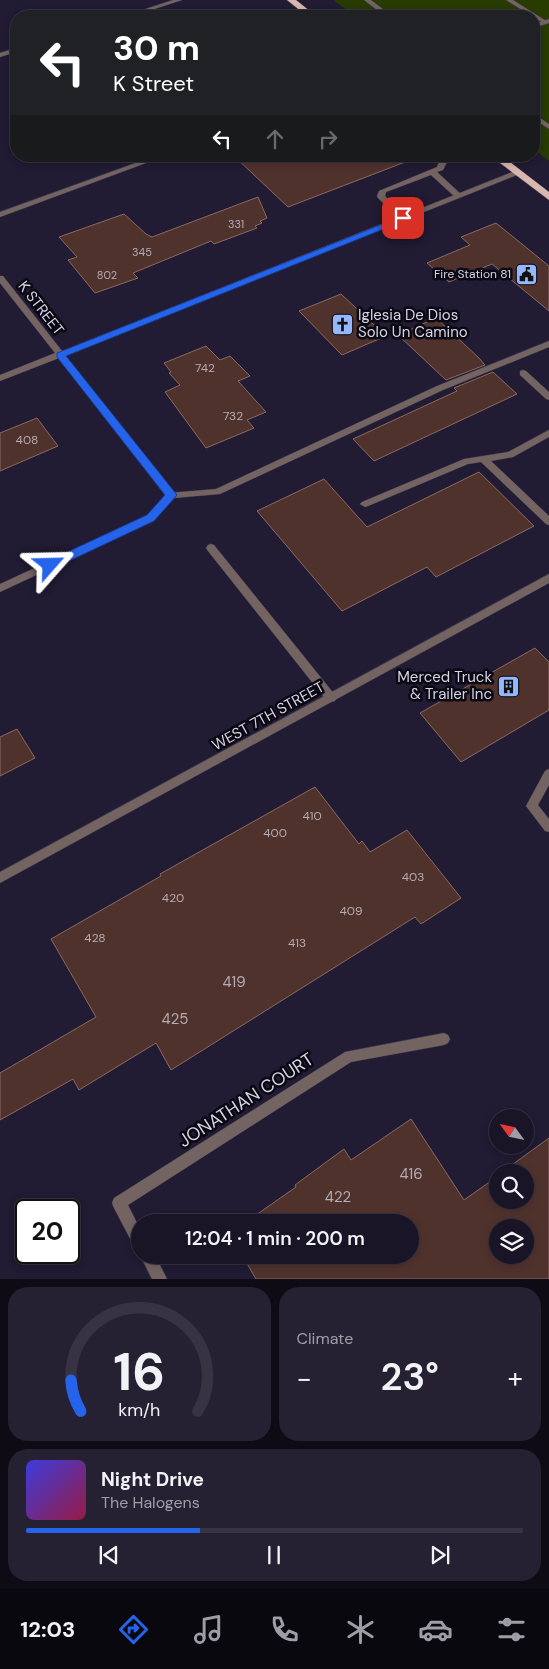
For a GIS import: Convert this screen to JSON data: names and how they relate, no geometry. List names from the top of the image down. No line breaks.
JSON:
{"streets":{"street":["K STREET","WEST 7TH STREET","JONATHAN COURT"]},"places":{"public building":["Fire Station 81"],"church":["Iglesia De Dios Solo Un Camino"],"building":["Merced Truck & Trailer Inc"]},"house_numbers":["331","345","802","742","732","408","410","400","403","420","409","428","413","419","425","416","422"],"north":"top left","page":{"turn":["30 m","K Street"],"limit":"20","trip":"12:04 · 1 min · 200 m","tile":"Climate","heat":["−","23°","+"],"song":["Night Drive","The Halogens"],"tabs":"12:03","gauge":["16","km/h"]}}
